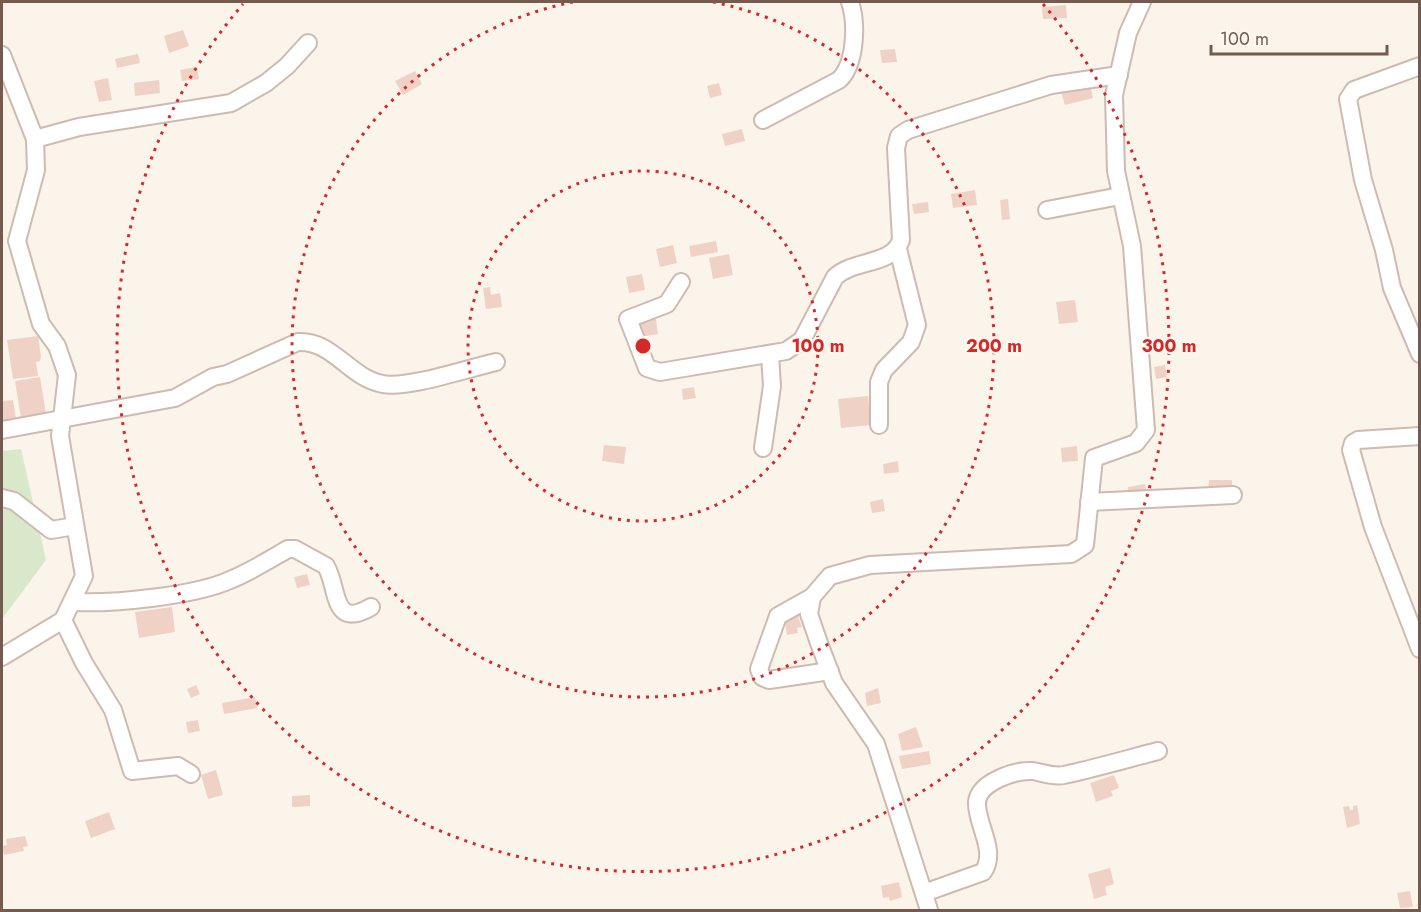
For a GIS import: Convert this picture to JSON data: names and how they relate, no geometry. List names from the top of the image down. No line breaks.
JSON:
{"scale_bar":"100 m","rings":["100 m","200 m","300 m"]}
